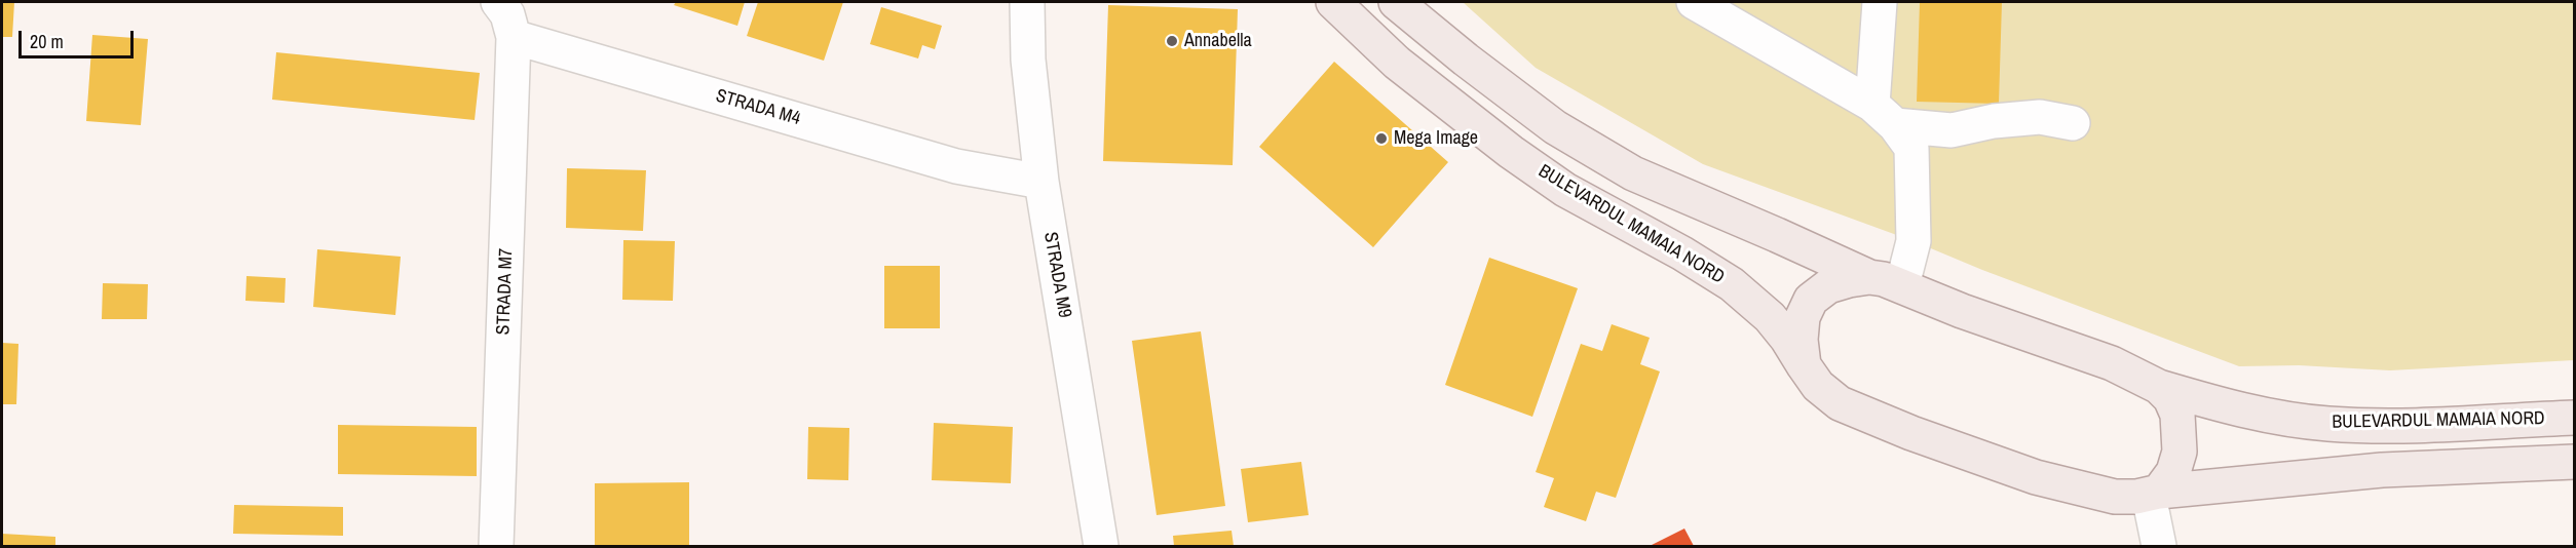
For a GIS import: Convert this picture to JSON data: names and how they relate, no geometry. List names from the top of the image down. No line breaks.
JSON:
{"streets":{"main road":["BULEVARDUL MAMAIA NORD"],"street":["STRADA M4","STRADA M9","STRADA M7"]},"crossings":[["STRADA M4","STRADA M9"],["STRADA M4","STRADA M7"]],"places":["Annabella","Mega Image"],"scale_bar":"20 m"}
